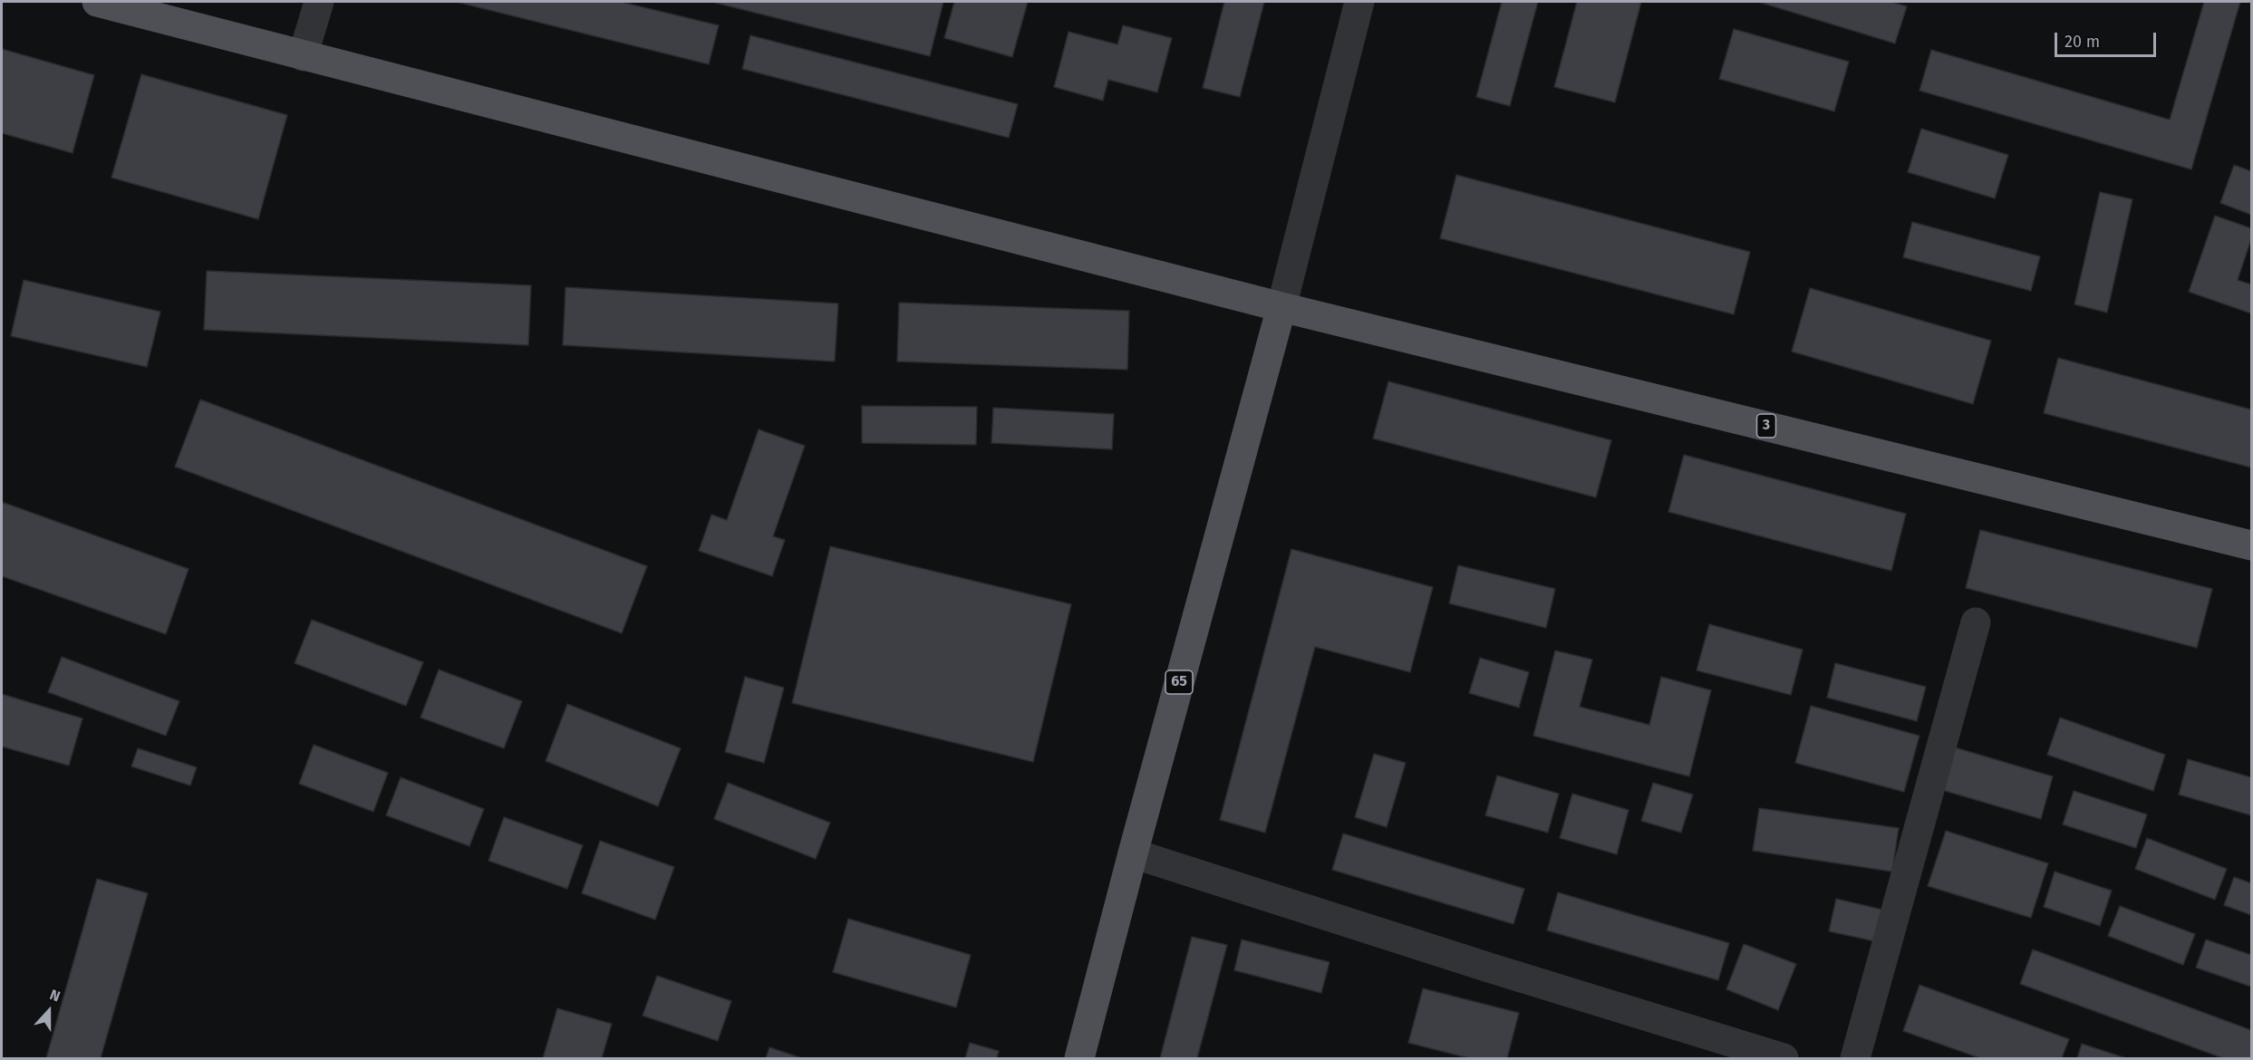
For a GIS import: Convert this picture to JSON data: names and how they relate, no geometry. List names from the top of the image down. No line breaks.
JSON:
{"streets":{"main road":["3","65"]},"crossings":[["3","65"]],"scale_bar":"20 m","north":"top"}
